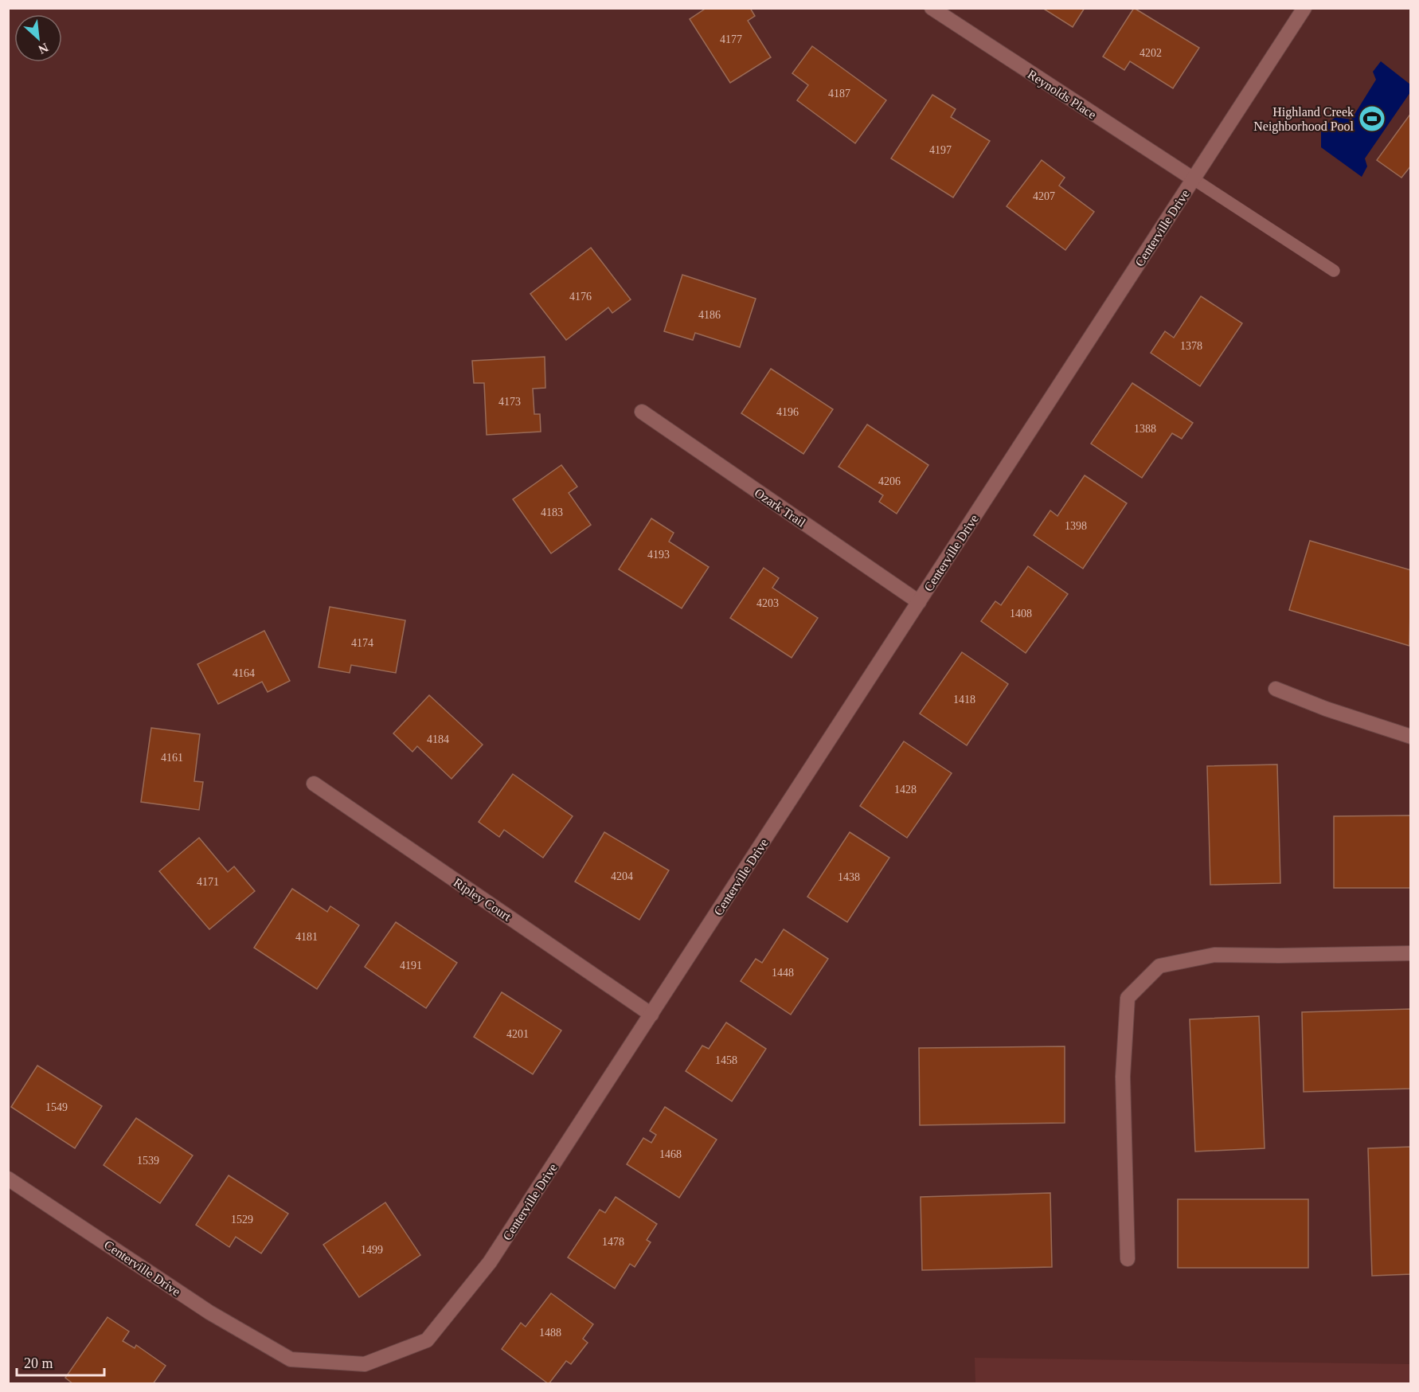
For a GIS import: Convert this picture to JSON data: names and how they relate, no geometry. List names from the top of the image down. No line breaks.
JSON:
{"streets":{"street":["Reynolds Place","Centerville Drive","Ozark Trail","Ripley Court"]},"crossings":[["Reynolds Place","Centerville Drive"],["Centerville Drive","Ozark Trail"],["Centerville Drive","Ripley Court"]],"places":{"sports":["Highland Creek Neighborhood Pool"]},"house_numbers":["4177","4202","4187","4197","4207","4176","4186","1378","4173","4196","1388","4206","4183","1398","4193","4203","1408","4174","4164","1418","4184","4161","1428","4204","1438","4171","4181","4191","1448","4201","1458","1549","1468","1539","1529","1478","1499","1488"],"scale_bar":"20 m","north":"bottom right"}
